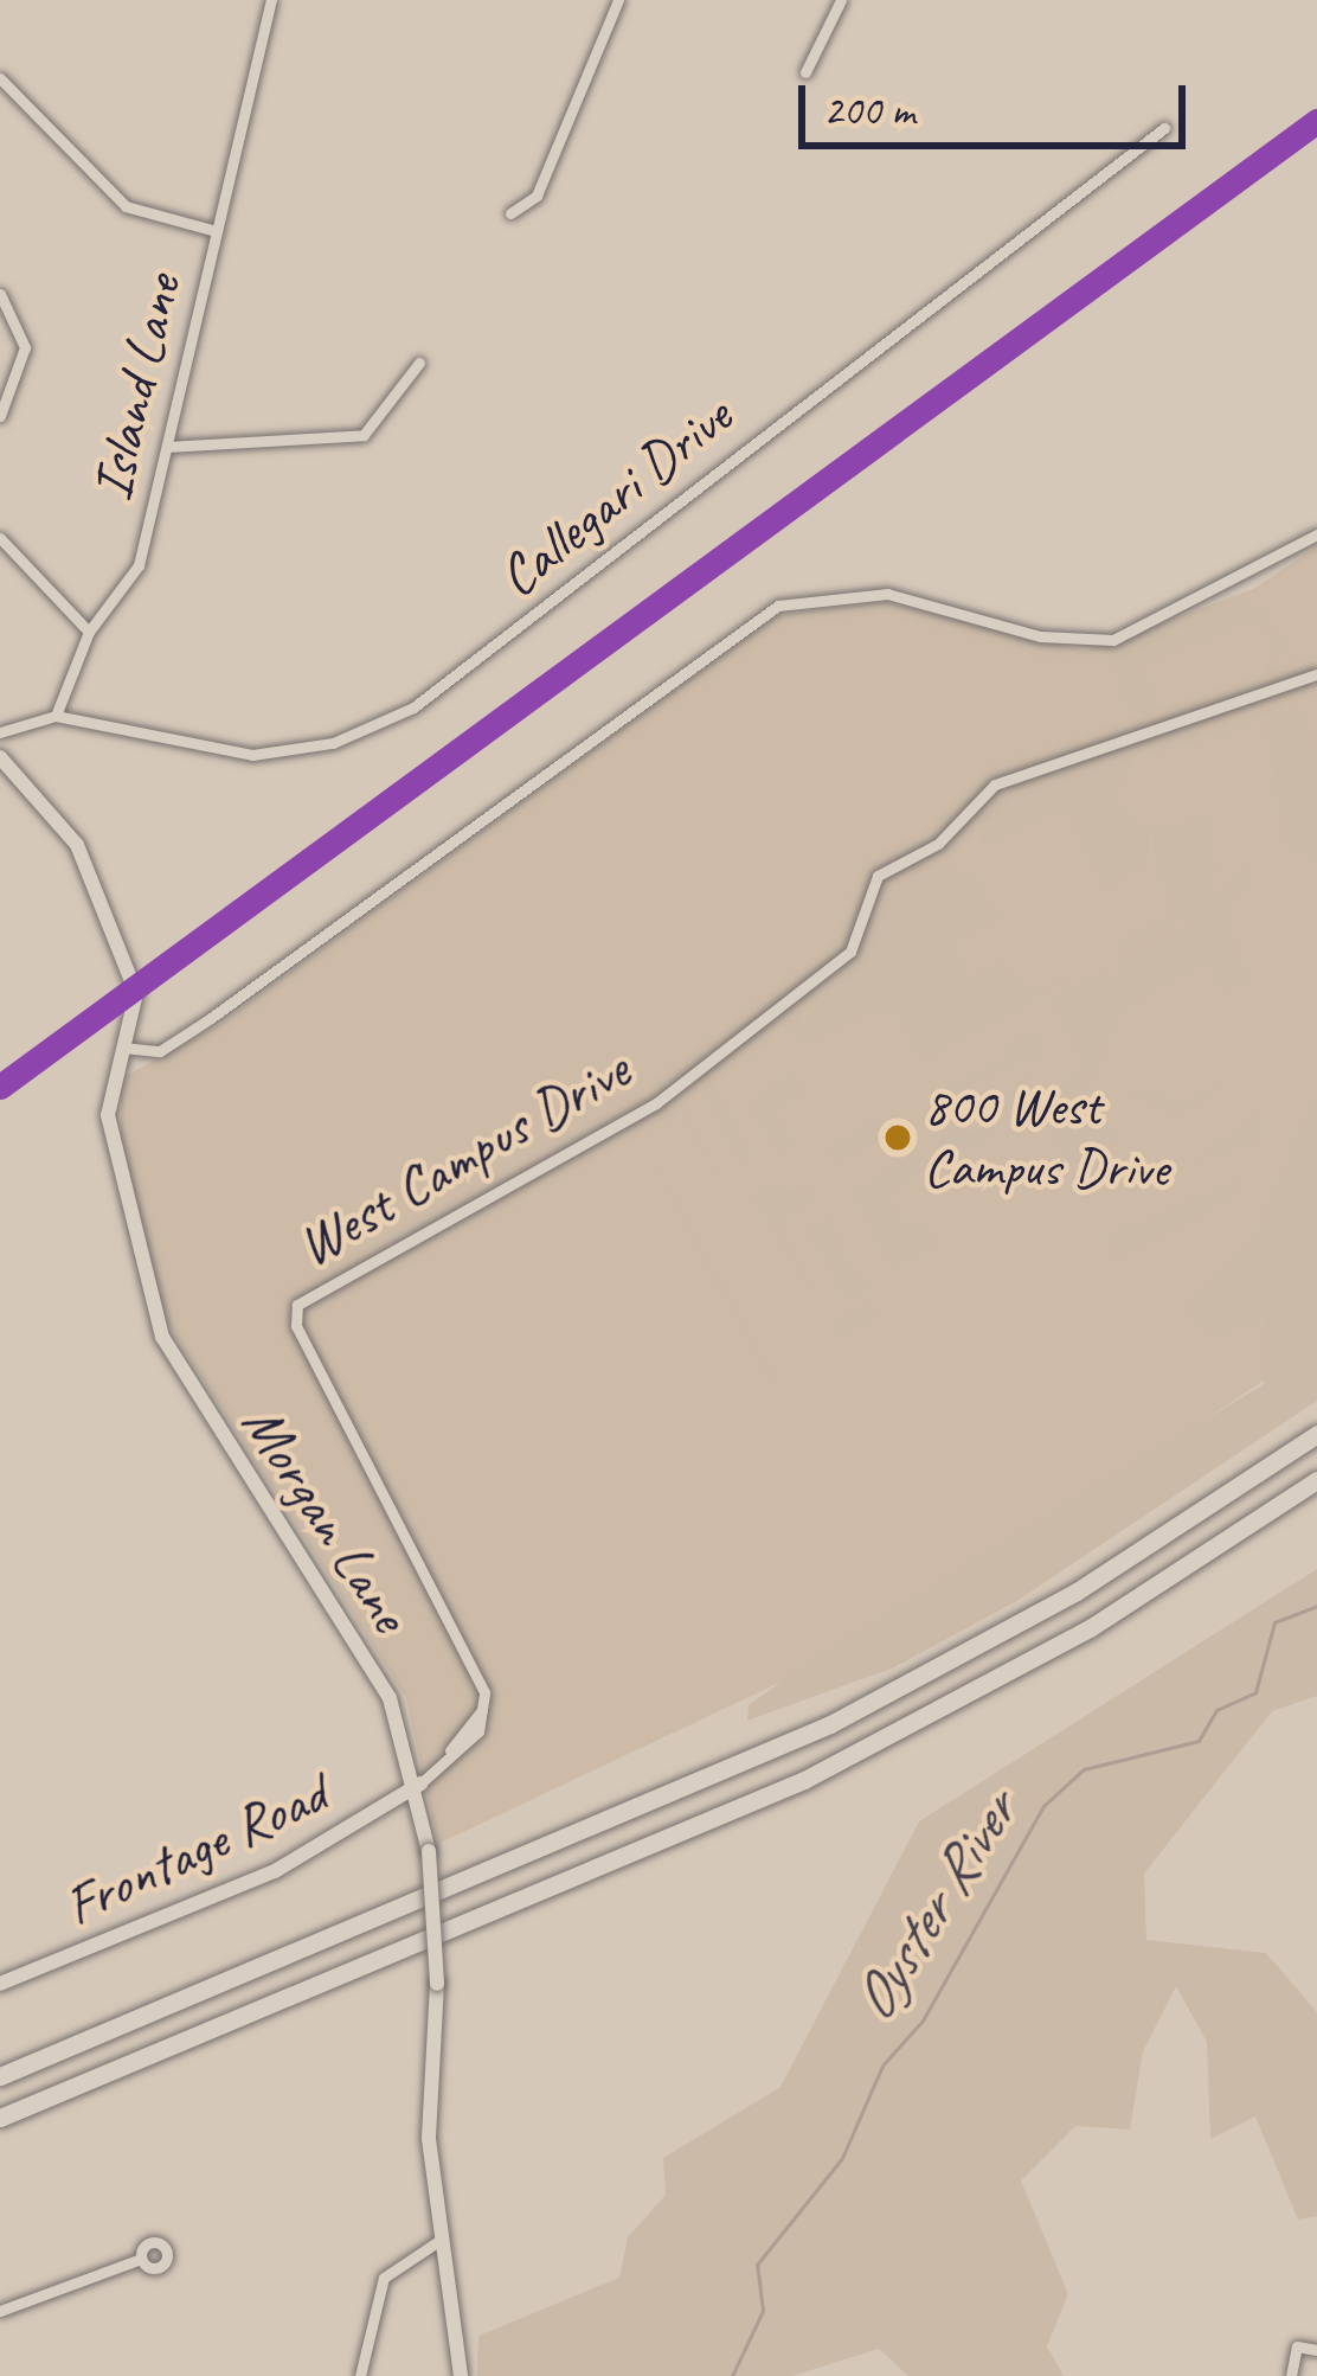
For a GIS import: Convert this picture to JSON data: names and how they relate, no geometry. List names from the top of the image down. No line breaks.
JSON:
{"streets":{"street":["Island Lane","Callegari Drive","West Campus Drive","Morgan Lane","Frontage Road"]},"crossings":[["Island Lane","Callegari Drive"],["West Campus Drive","Morgan Lane"],["West Campus Drive","Frontage Road"],["Morgan Lane","Frontage Road"]],"water":["Oyster River"],"places":["800 West Campus Drive"],"scale_bar":"200 m"}
